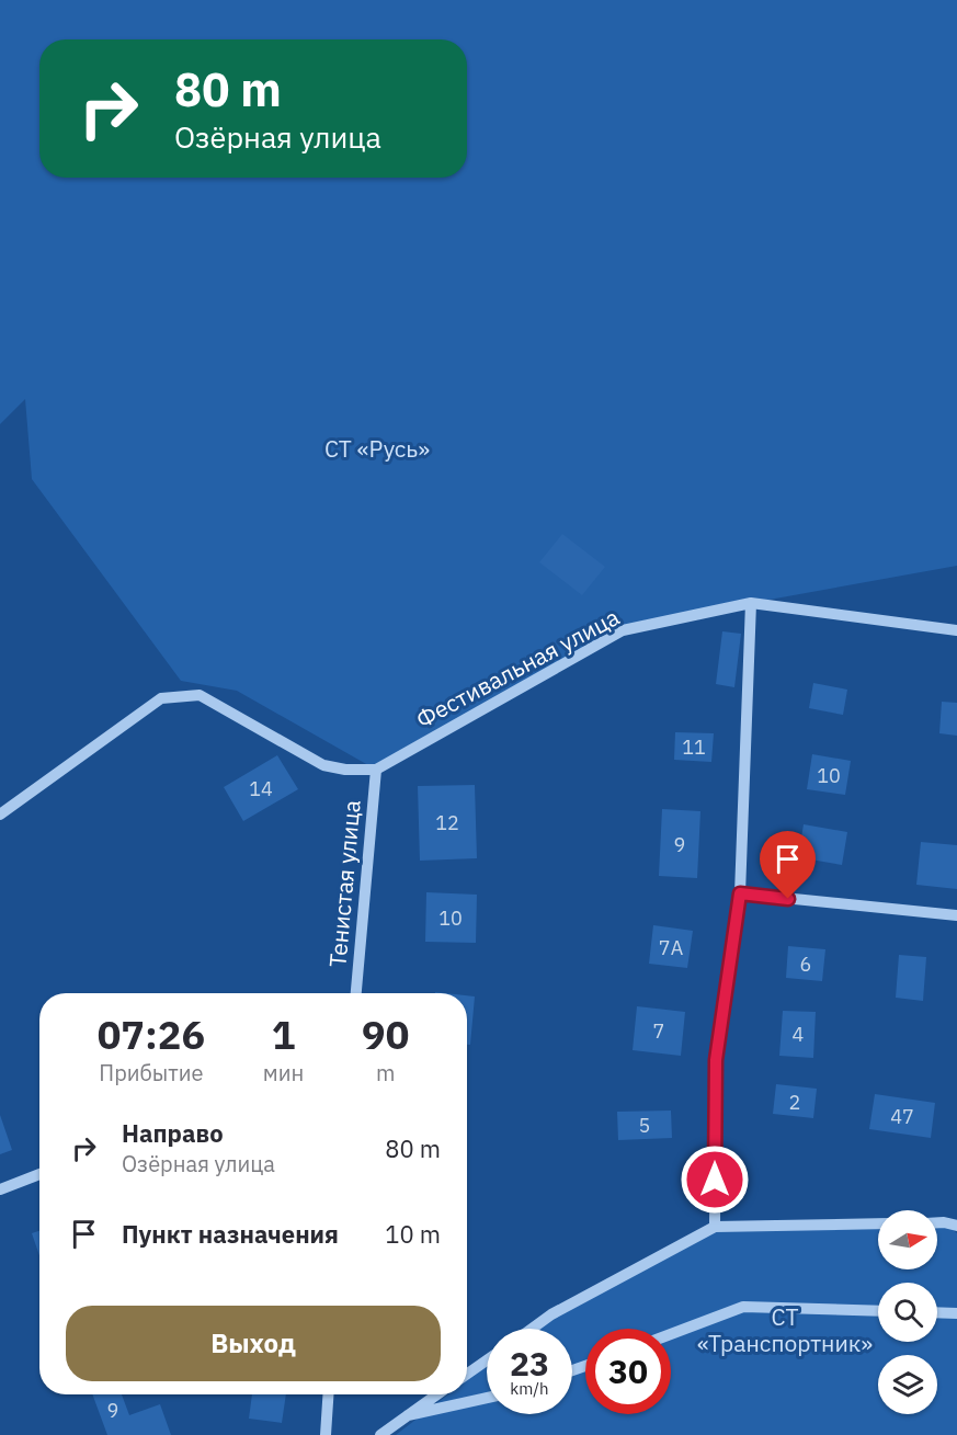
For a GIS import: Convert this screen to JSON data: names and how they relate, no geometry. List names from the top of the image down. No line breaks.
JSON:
{"streets":{"street":["Фестивальная улица","Тенистая улица"]},"crossings":[["Фестивальная улица","Тенистая улица"]],"parks":["СТ «Русь»","СТ «Транспортник»"],"house_numbers":["11","10","14","12","9","10","7А","6","7","4","2","47","5","9"],"north":"right","page":{"turn":["80 m","Озёрная улица"],"eta":["07:26","Прибытие","1","мин","90","m"],"list":[{"name":"Направо","note":"Озёрная улица","value":"80 m"},{"name":"Пункт назначения","value":"10 m"}],"buttons":"Выход","speed":"23 km/h","limit":"30"}}
